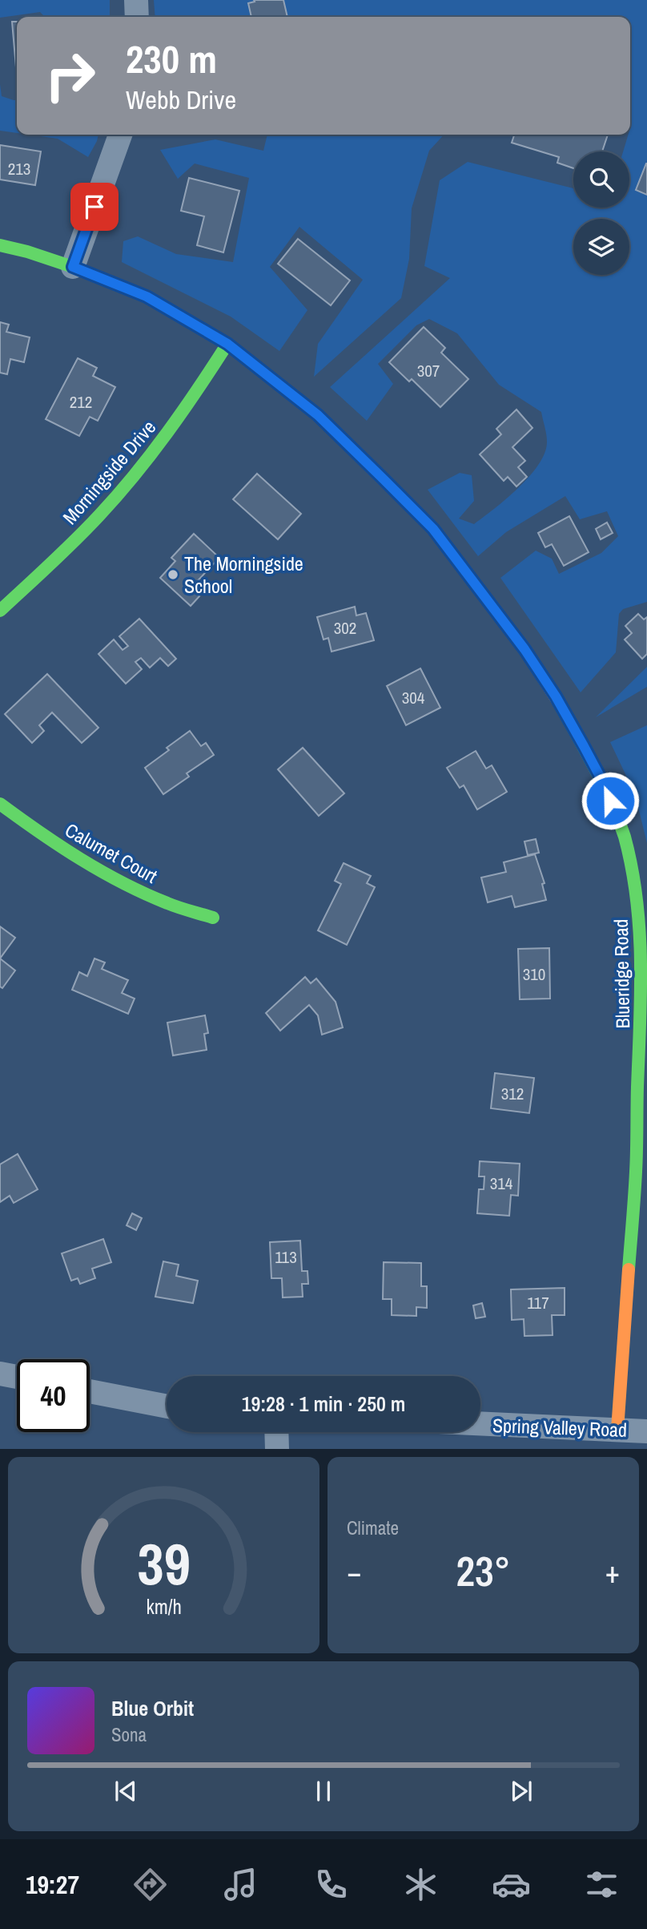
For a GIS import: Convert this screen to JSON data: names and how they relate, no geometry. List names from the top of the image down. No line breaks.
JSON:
{"streets":{"street":["Morningside Drive","Calumet Court","Blueridge Road","Spring Valley Road"]},"crossings":[["Morningside Drive","Blueridge Road"],["Blueridge Road","Spring Valley Road"]],"places":["The Morningside School"],"house_numbers":["213","307","212","302","304","310","312","314","113","117"],"page":{"turn":["230 m","Webb Drive"],"limit":"40","trip":"19:28 · 1 min · 250 m","tile":"Climate","heat":["−","23°","+"],"song":["Blue Orbit","Sona"],"tabs":"19:27","gauge":["39","km/h"]}}
